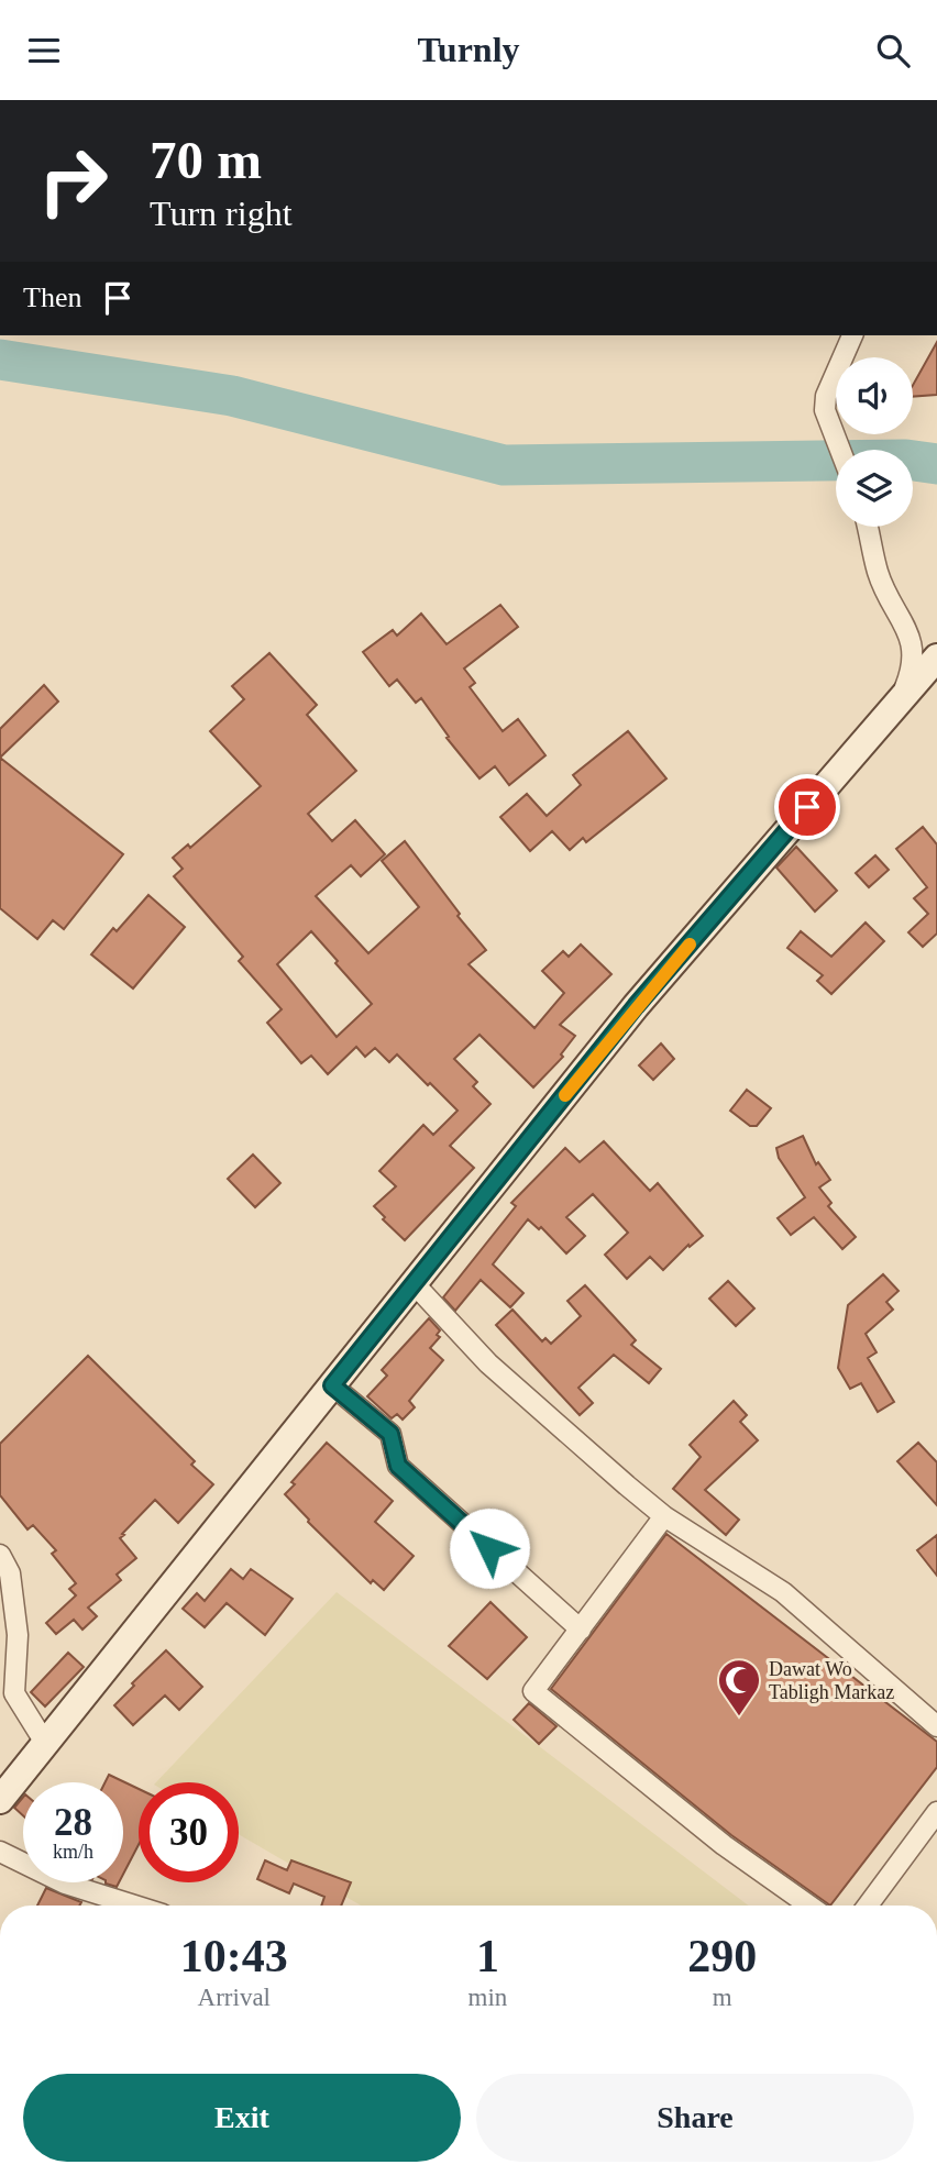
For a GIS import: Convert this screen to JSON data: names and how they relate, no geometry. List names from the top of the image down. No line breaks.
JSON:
{"places":{"mosque":["Dawat Wo Tabligh Markaz"]},"page":{"header":"Turnly","turn":["70 m","Turn right"],"then":"Then","speed":"28 km/h","limit":"30","eta":["10:43","Arrival","1","min","290","m"],"buttons":["Exit","Share"]}}
